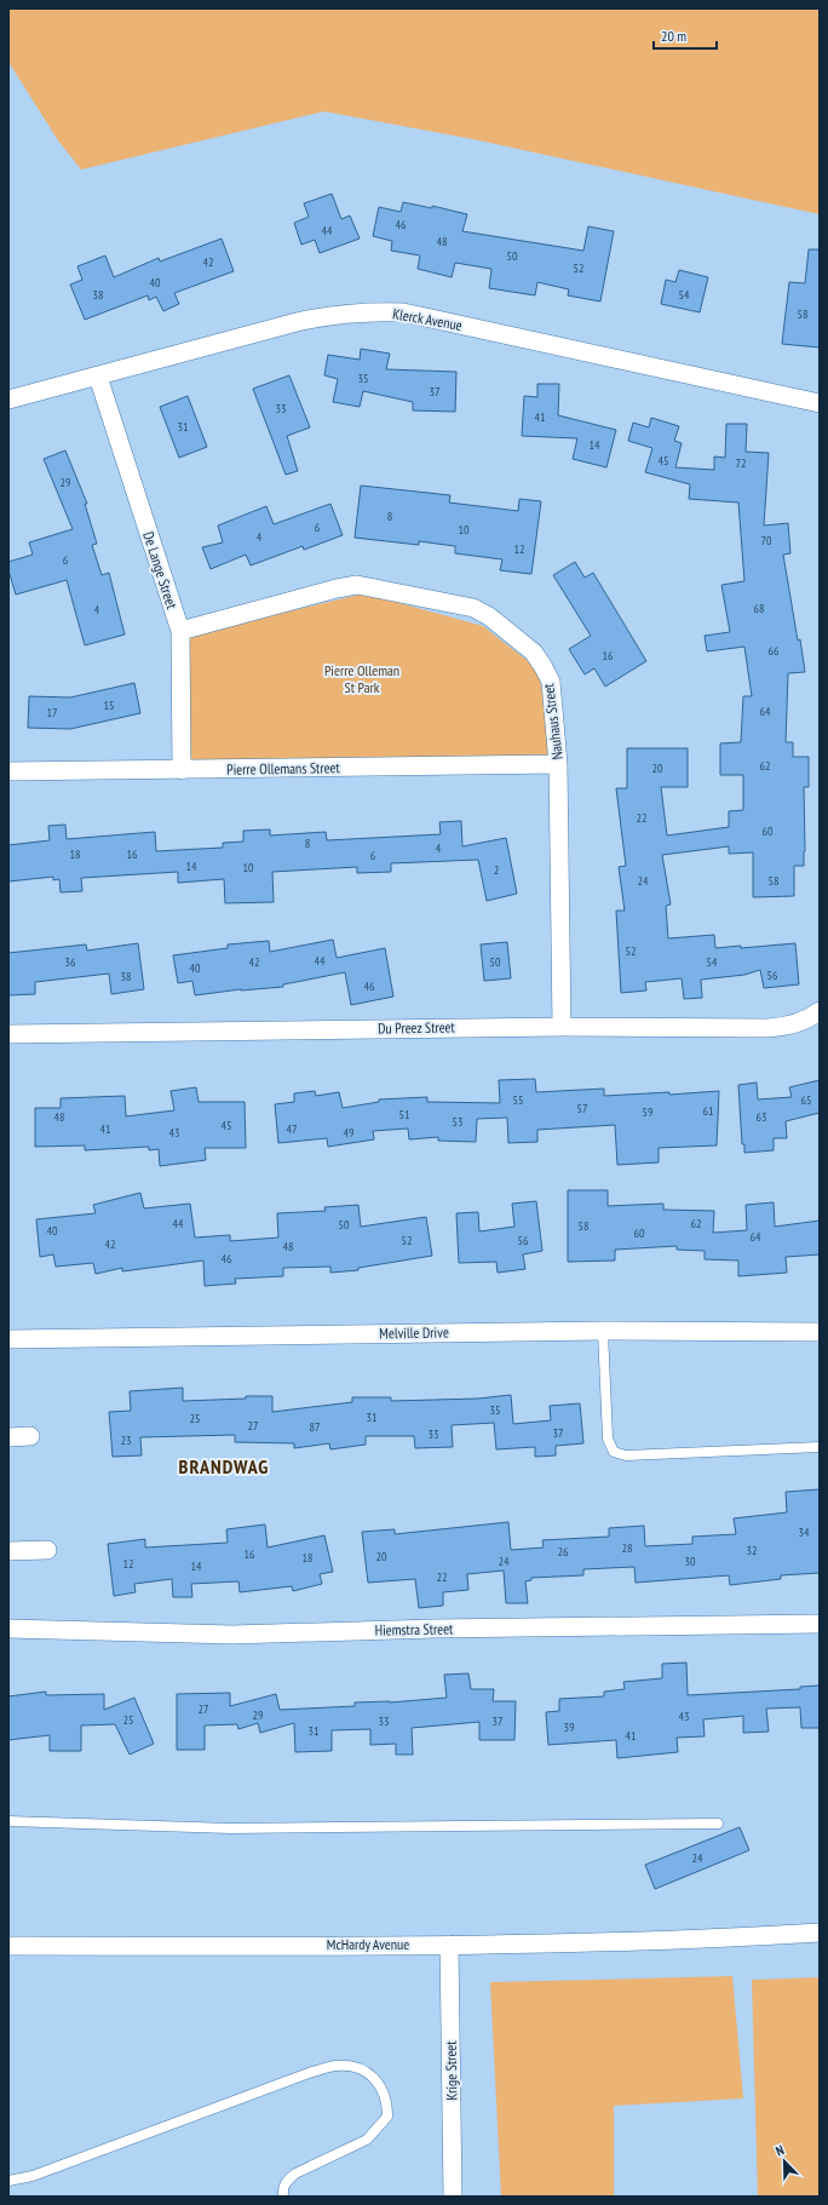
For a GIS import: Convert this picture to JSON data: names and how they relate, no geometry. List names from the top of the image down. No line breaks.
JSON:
{"streets":{"street":["Klerck Avenue","De Lange Street","Nauhaus Street","Pierre Ollemans Street","Du Preez Street","Melville Drive","Hiemstra Street","McHardy Avenue","Krige Street"]},"crossings":[["Klerck Avenue","De Lange Street"],["De Lange Street","Nauhaus Street"],["De Lange Street","Pierre Ollemans Street"],["Nauhaus Street","Pierre Ollemans Street"],["Nauhaus Street","Du Preez Street"],["McHardy Avenue","Krige Street"]],"districts":["BRANDWAG"],"parks":["Pierre Olleman St Park"],"house_numbers":["46","44","48","50","42","52","40","38","54","58","35","37","33","41","31","14","45","72","29","8","6","10","4","70","12","6","68","4","66","16","15","64","17","62","20","22","60","8","4","18","16","6","14","10","2","24","58","52","44","36","42","50","54","40","56","38","46","55","65","57","61","59","51","48","63","53","45","41","47","43","49","44","62","50","58","40","60","64","52","56","42","48","46","35","31","25","27","87","37","33","23","34","28","32","26","16","20","18","24","30","12","14","22","27","29","43","25","33","37","39","31","41","24"],"scale_bar":"20 m","north":"top left"}
